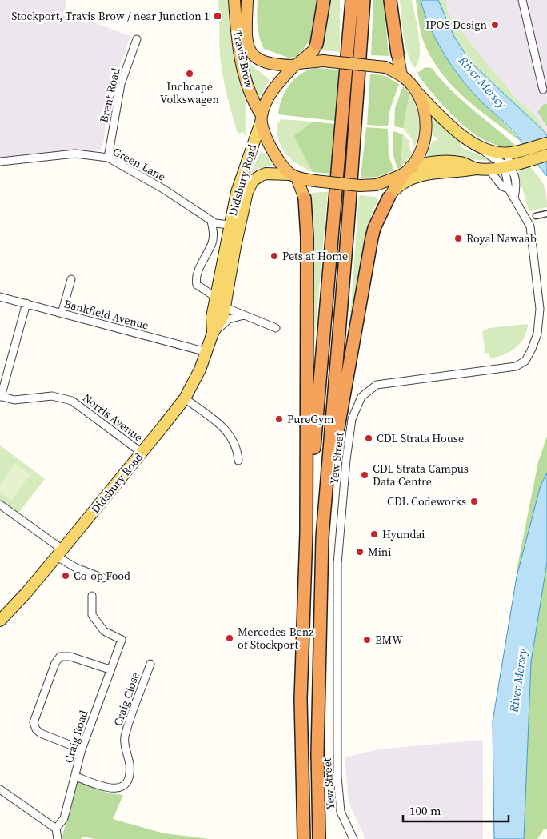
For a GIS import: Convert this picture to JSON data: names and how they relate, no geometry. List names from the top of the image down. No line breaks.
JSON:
{"streets":{"highway":["Travis Brow"],"main road":["Didsbury Road"],"street":["Brent Road","Green Lane","Bankfield Avenue","Norris Avenue","Yew Street","Craig Close","Craig Road"]},"crossings":[["Travis Brow","Didsbury Road"],["Brent Road","Green Lane"],["Green Lane","Didsbury Road"],["Didsbury Road","Bankfield Avenue"],["Didsbury Road","Norris Avenue"],["Craig Close","Craig Road"]],"water":["River Mersey"],"places":{"transit":["Stockport, Travis Brow / near Junction 1"],"other":["IPOS Design","Inchcape Volkswagen","Royal Nawaab","Pets at Home","PureGym","CDL Strata House","CDL Strata Campus Data Centre","CDL Codeworks","Hyundai","Mini","Co-op Food","Mercedes-Benz of Stockport","BMW"]},"scale_bar":"100 m"}
